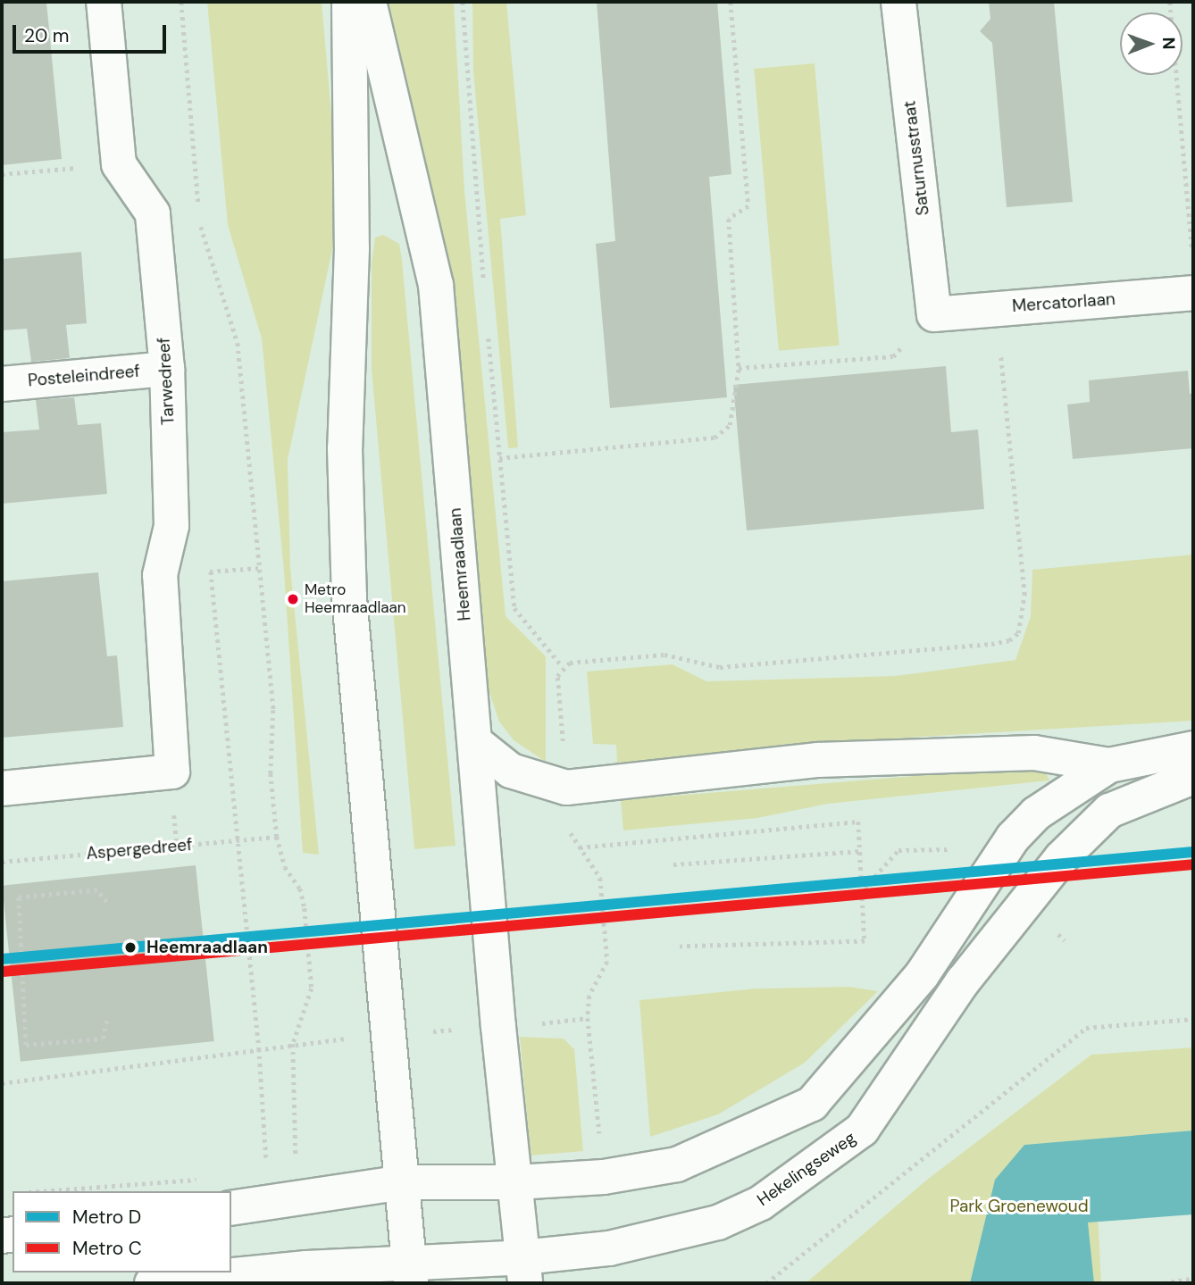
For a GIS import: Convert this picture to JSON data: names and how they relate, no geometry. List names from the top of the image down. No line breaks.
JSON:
{"streets":{"main road":["Saturnusstraat","Mercatorlaan","Posteleindreef","Tarwedreef","Heemraadlaan","Hekelingseweg"],"path":["Aspergedreef"]},"crossings":[["Saturnusstraat","Mercatorlaan"],["Posteleindreef","Tarwedreef"],["Heemraadlaan","Hekelingseweg"]],"parks":["Park Groenewoud"],"places":["Metro Heemraadlaan","Heemraadlaan"],"lines":["metro line D","metro line C"],"legend":["Metro D","Metro C"],"scale_bar":"20 m","north":"right"}
